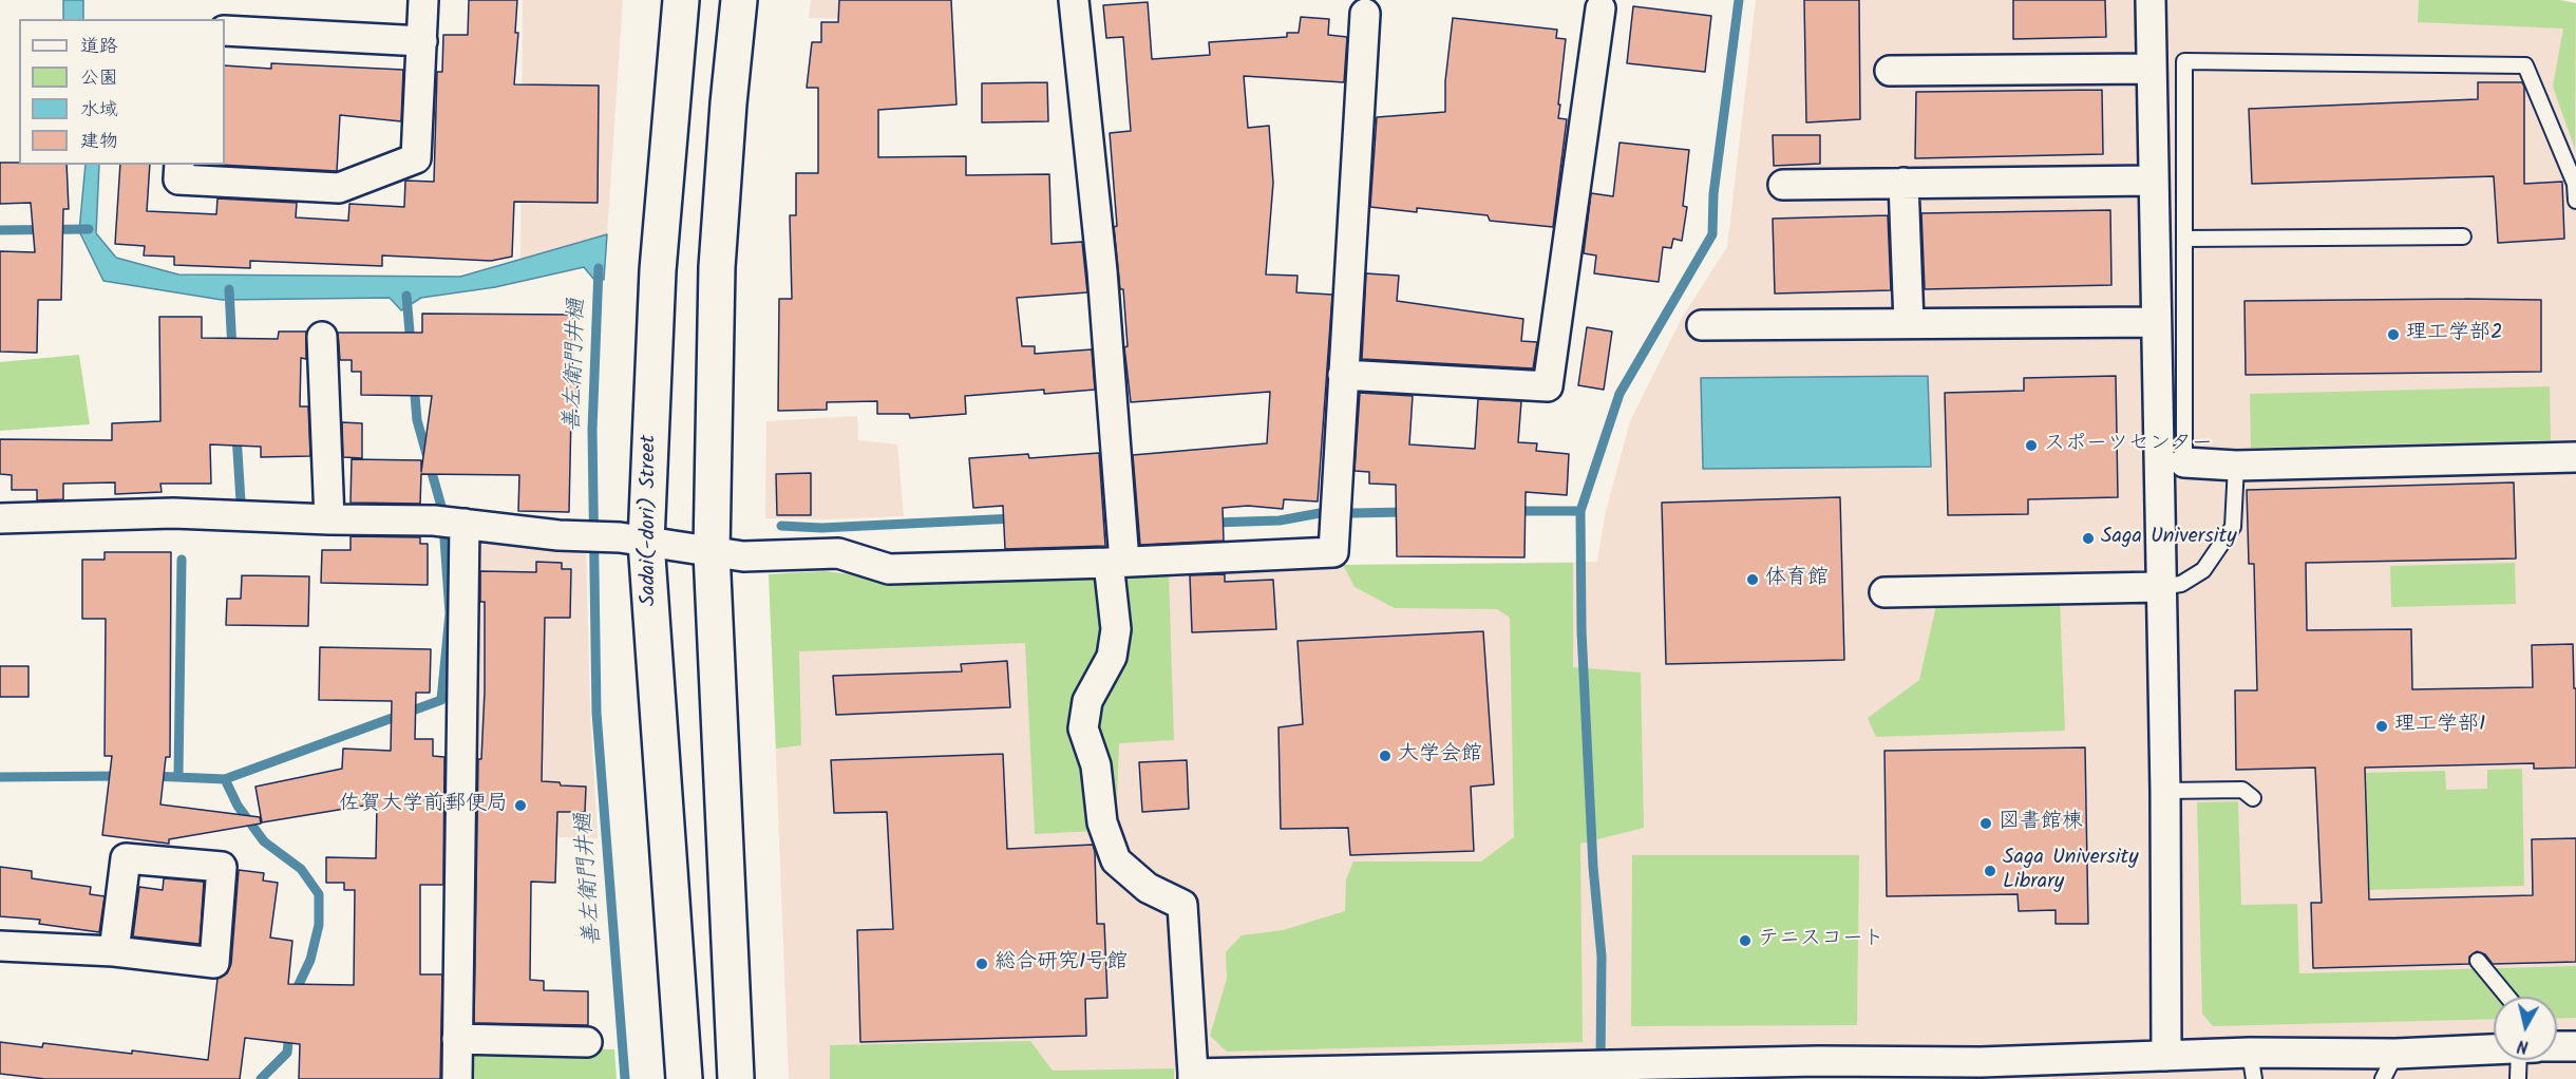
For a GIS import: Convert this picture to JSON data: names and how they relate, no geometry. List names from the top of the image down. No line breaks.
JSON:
{"streets":{"main road":["Sadai(-dori) Street"]},"water":["善左衛門井樋"],"places":["理工学部2","スポーツセンター","Saga University","体育館","理工学部1","大学会館","佐賀大学前郵便局","図書館棟","Saga University Library","テニスコート","総合研究1号館"],"legend":["道路","公園","水域","建物"],"north":"bottom"}
